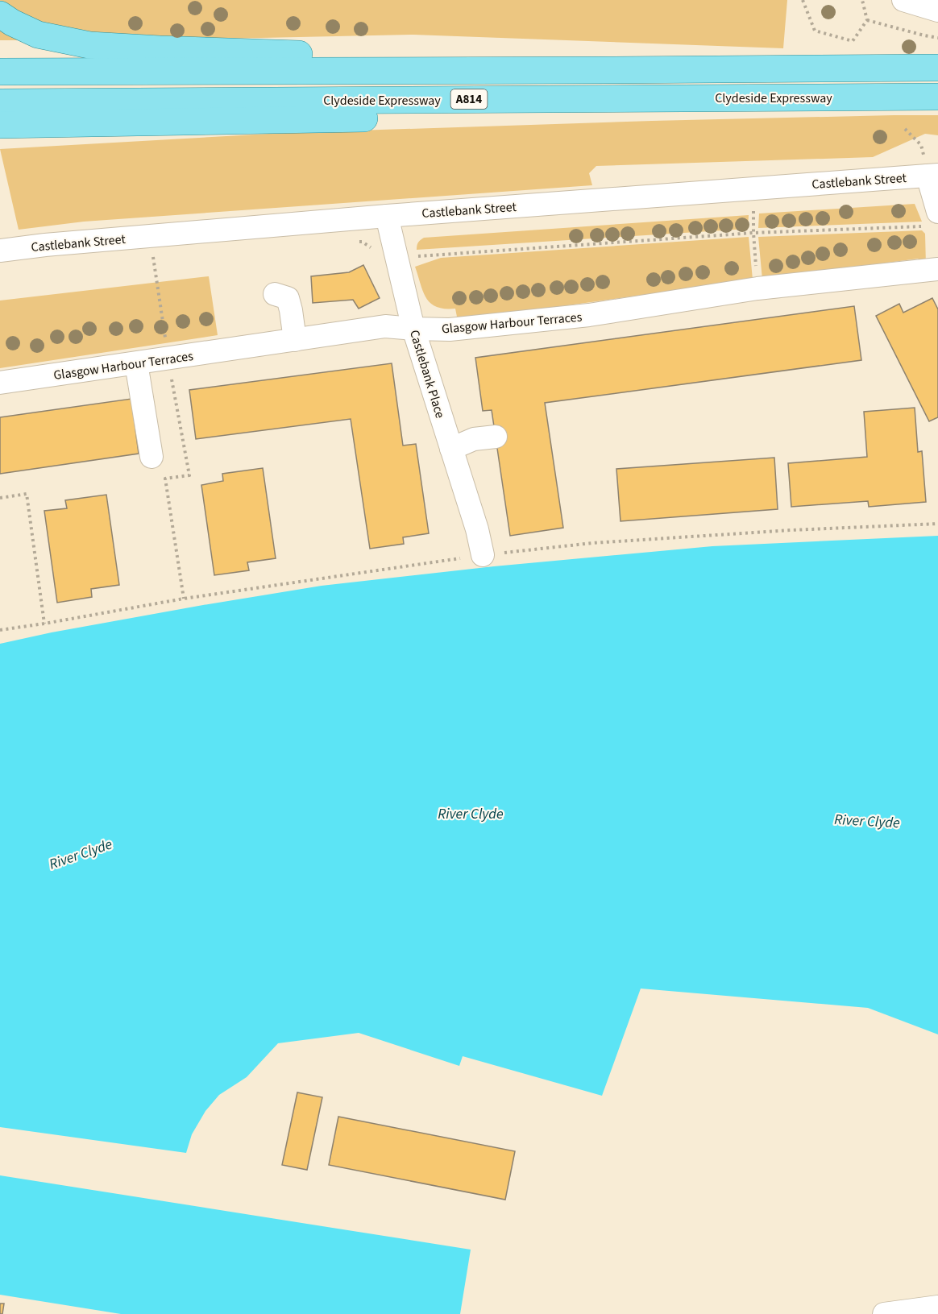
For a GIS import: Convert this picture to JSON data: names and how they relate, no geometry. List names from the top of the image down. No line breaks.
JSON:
{"streets":{"main road":["Clydeside Expressway","A814"],"street":["Castlebank Street","Glasgow Harbour Terraces","Castlebank Place"]},"crossings":[["Castlebank Street","Castlebank Place"],["Glasgow Harbour Terraces","Castlebank Place"]],"water":["River Clyde"]}
